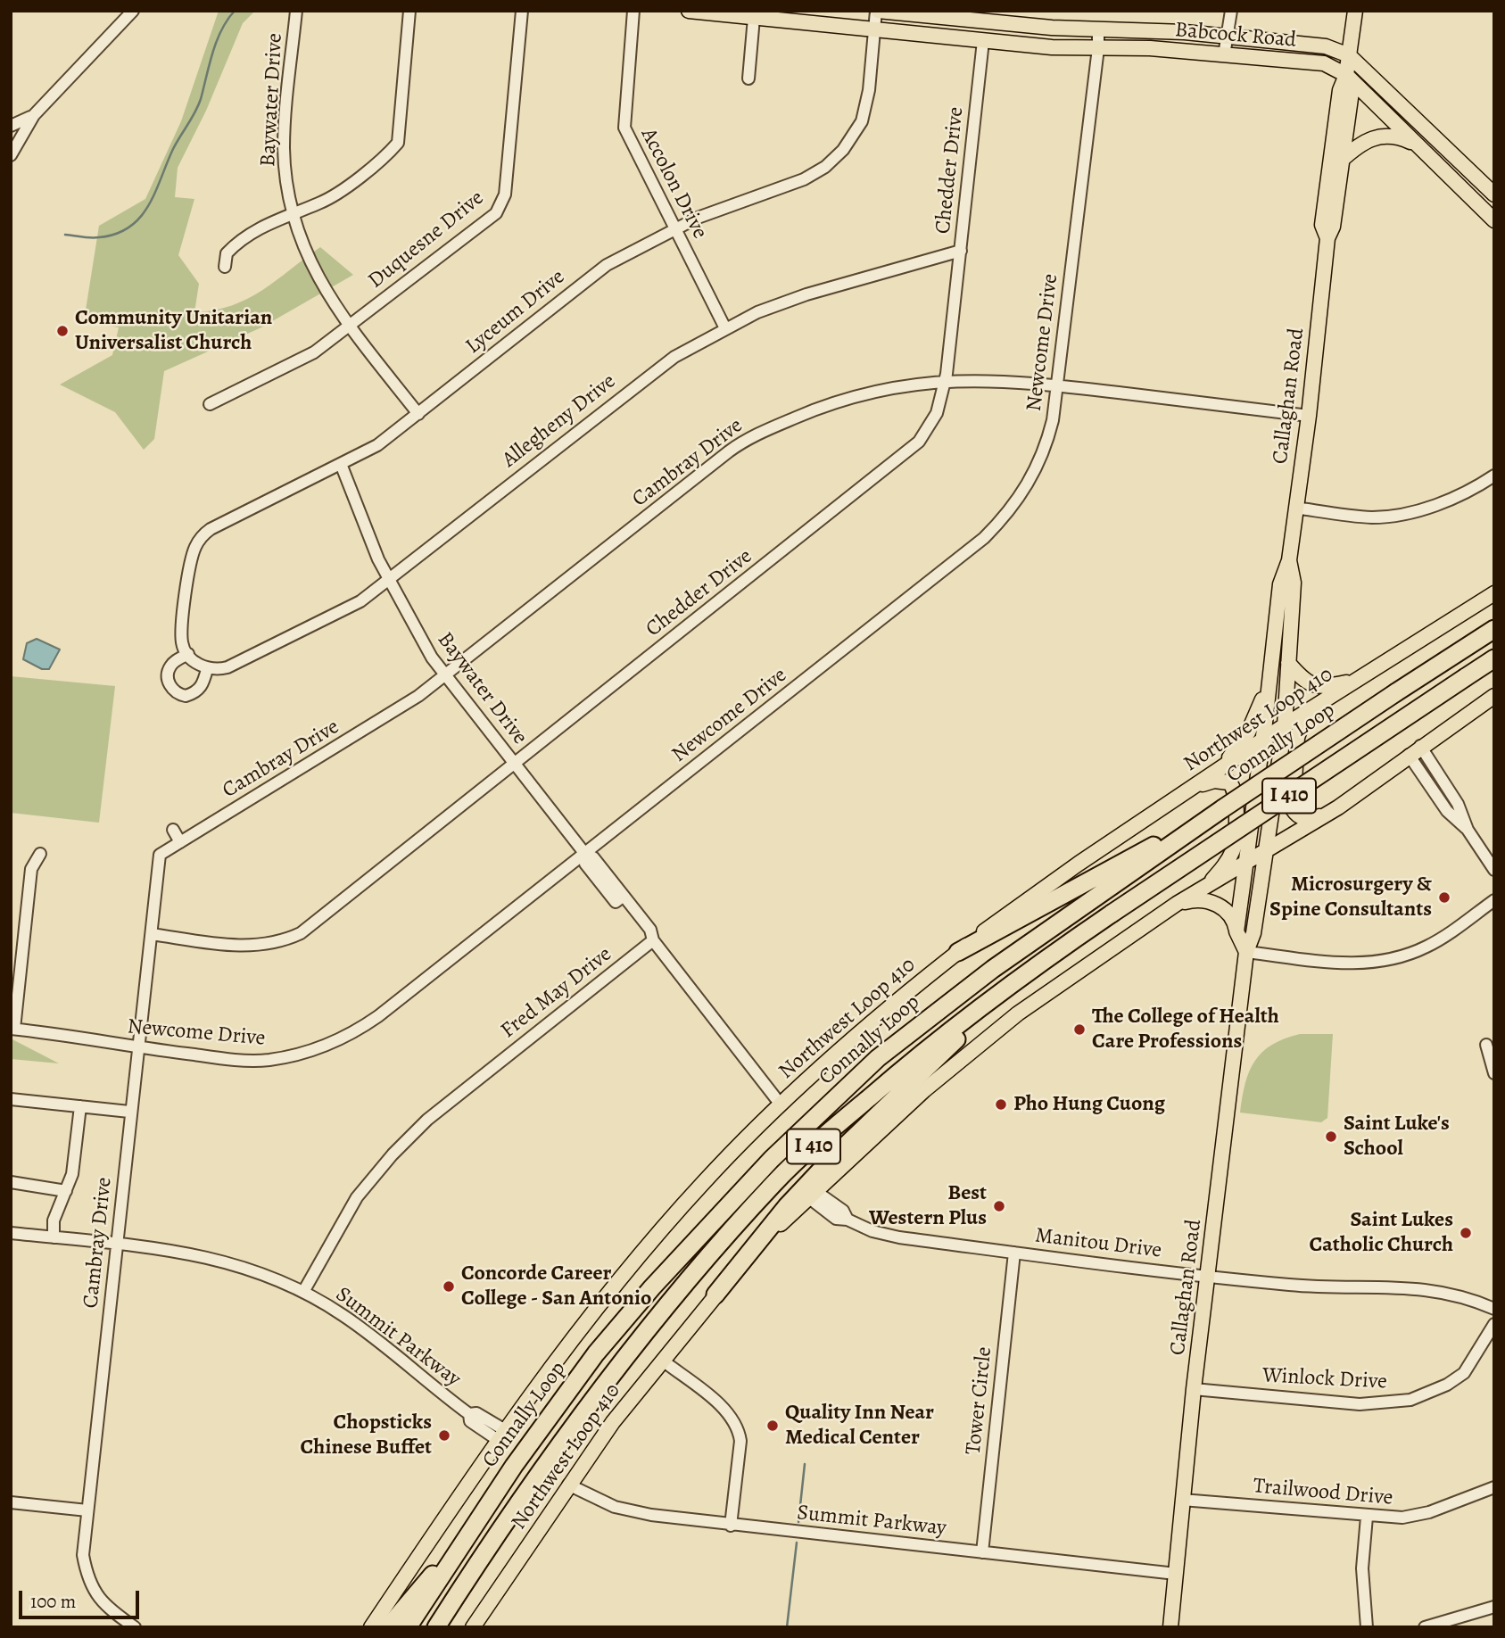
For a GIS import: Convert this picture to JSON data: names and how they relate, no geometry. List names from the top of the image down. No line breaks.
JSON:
{"streets":{"highway":["Connally Loop","I 410"],"main road":["Babcock Road","Callaghan Road","Northwest Loop 410"],"street":["Baywater Drive","Chedder Drive","Accolon Drive","Duquesne Drive","Lyceum Drive","Newcome Drive","Allegheny Drive","Cambray Drive","Fred May Drive","Manitou Drive","Summit Parkway","Winlock Drive","Tower Circle","Trailwood Drive"]},"crossings":[["Babcock Road","Chedder Drive"],["Babcock Road","Lyceum Drive"],["Babcock Road","Newcome Drive"],["Babcock Road","Callaghan Road"],["Baywater Drive","Chedder Drive"],["Baywater Drive","Duquesne Drive"],["Baywater Drive","Lyceum Drive"],["Baywater Drive","Newcome Drive"],["Baywater Drive","Allegheny Drive"],["Baywater Drive","Cambray Drive"],["Baywater Drive","Northwest Loop 410"],["Baywater Drive","Fred May Drive"],["Chedder Drive","Allegheny Drive"],["Chedder Drive","Cambray Drive"],["Accolon Drive","Lyceum Drive"],["Accolon Drive","Allegheny Drive"],["Lyceum Drive","Allegheny Drive"],["Newcome Drive","Cambray Drive"],["Callaghan Road","Cambray Drive"],["Callaghan Road","Northwest Loop 410"],["Callaghan Road","Manitou Drive"],["Callaghan Road","Summit Parkway"],["Callaghan Road","Winlock Drive"],["Callaghan Road","Trailwood Drive"],["Cambray Drive","Summit Parkway"],["Northwest Loop 410","Manitou Drive"],["Northwest Loop 410","Summit Parkway"],["Fred May Drive","Summit Parkway"],["Manitou Drive","Tower Circle"],["Summit Parkway","Tower Circle"]],"places":["Community Unitarian Universalist Church","Microsurgery & Spine Consultants","The College of Health Care Professions","Pho Hung Cuong","Saint Luke's School","Best Western Plus","Saint Lukes Catholic Church","Concorde Career College - San Antonio","Quality Inn Near Medical Center","Chopsticks Chinese Buffet"],"scale_bar":"100 m"}
